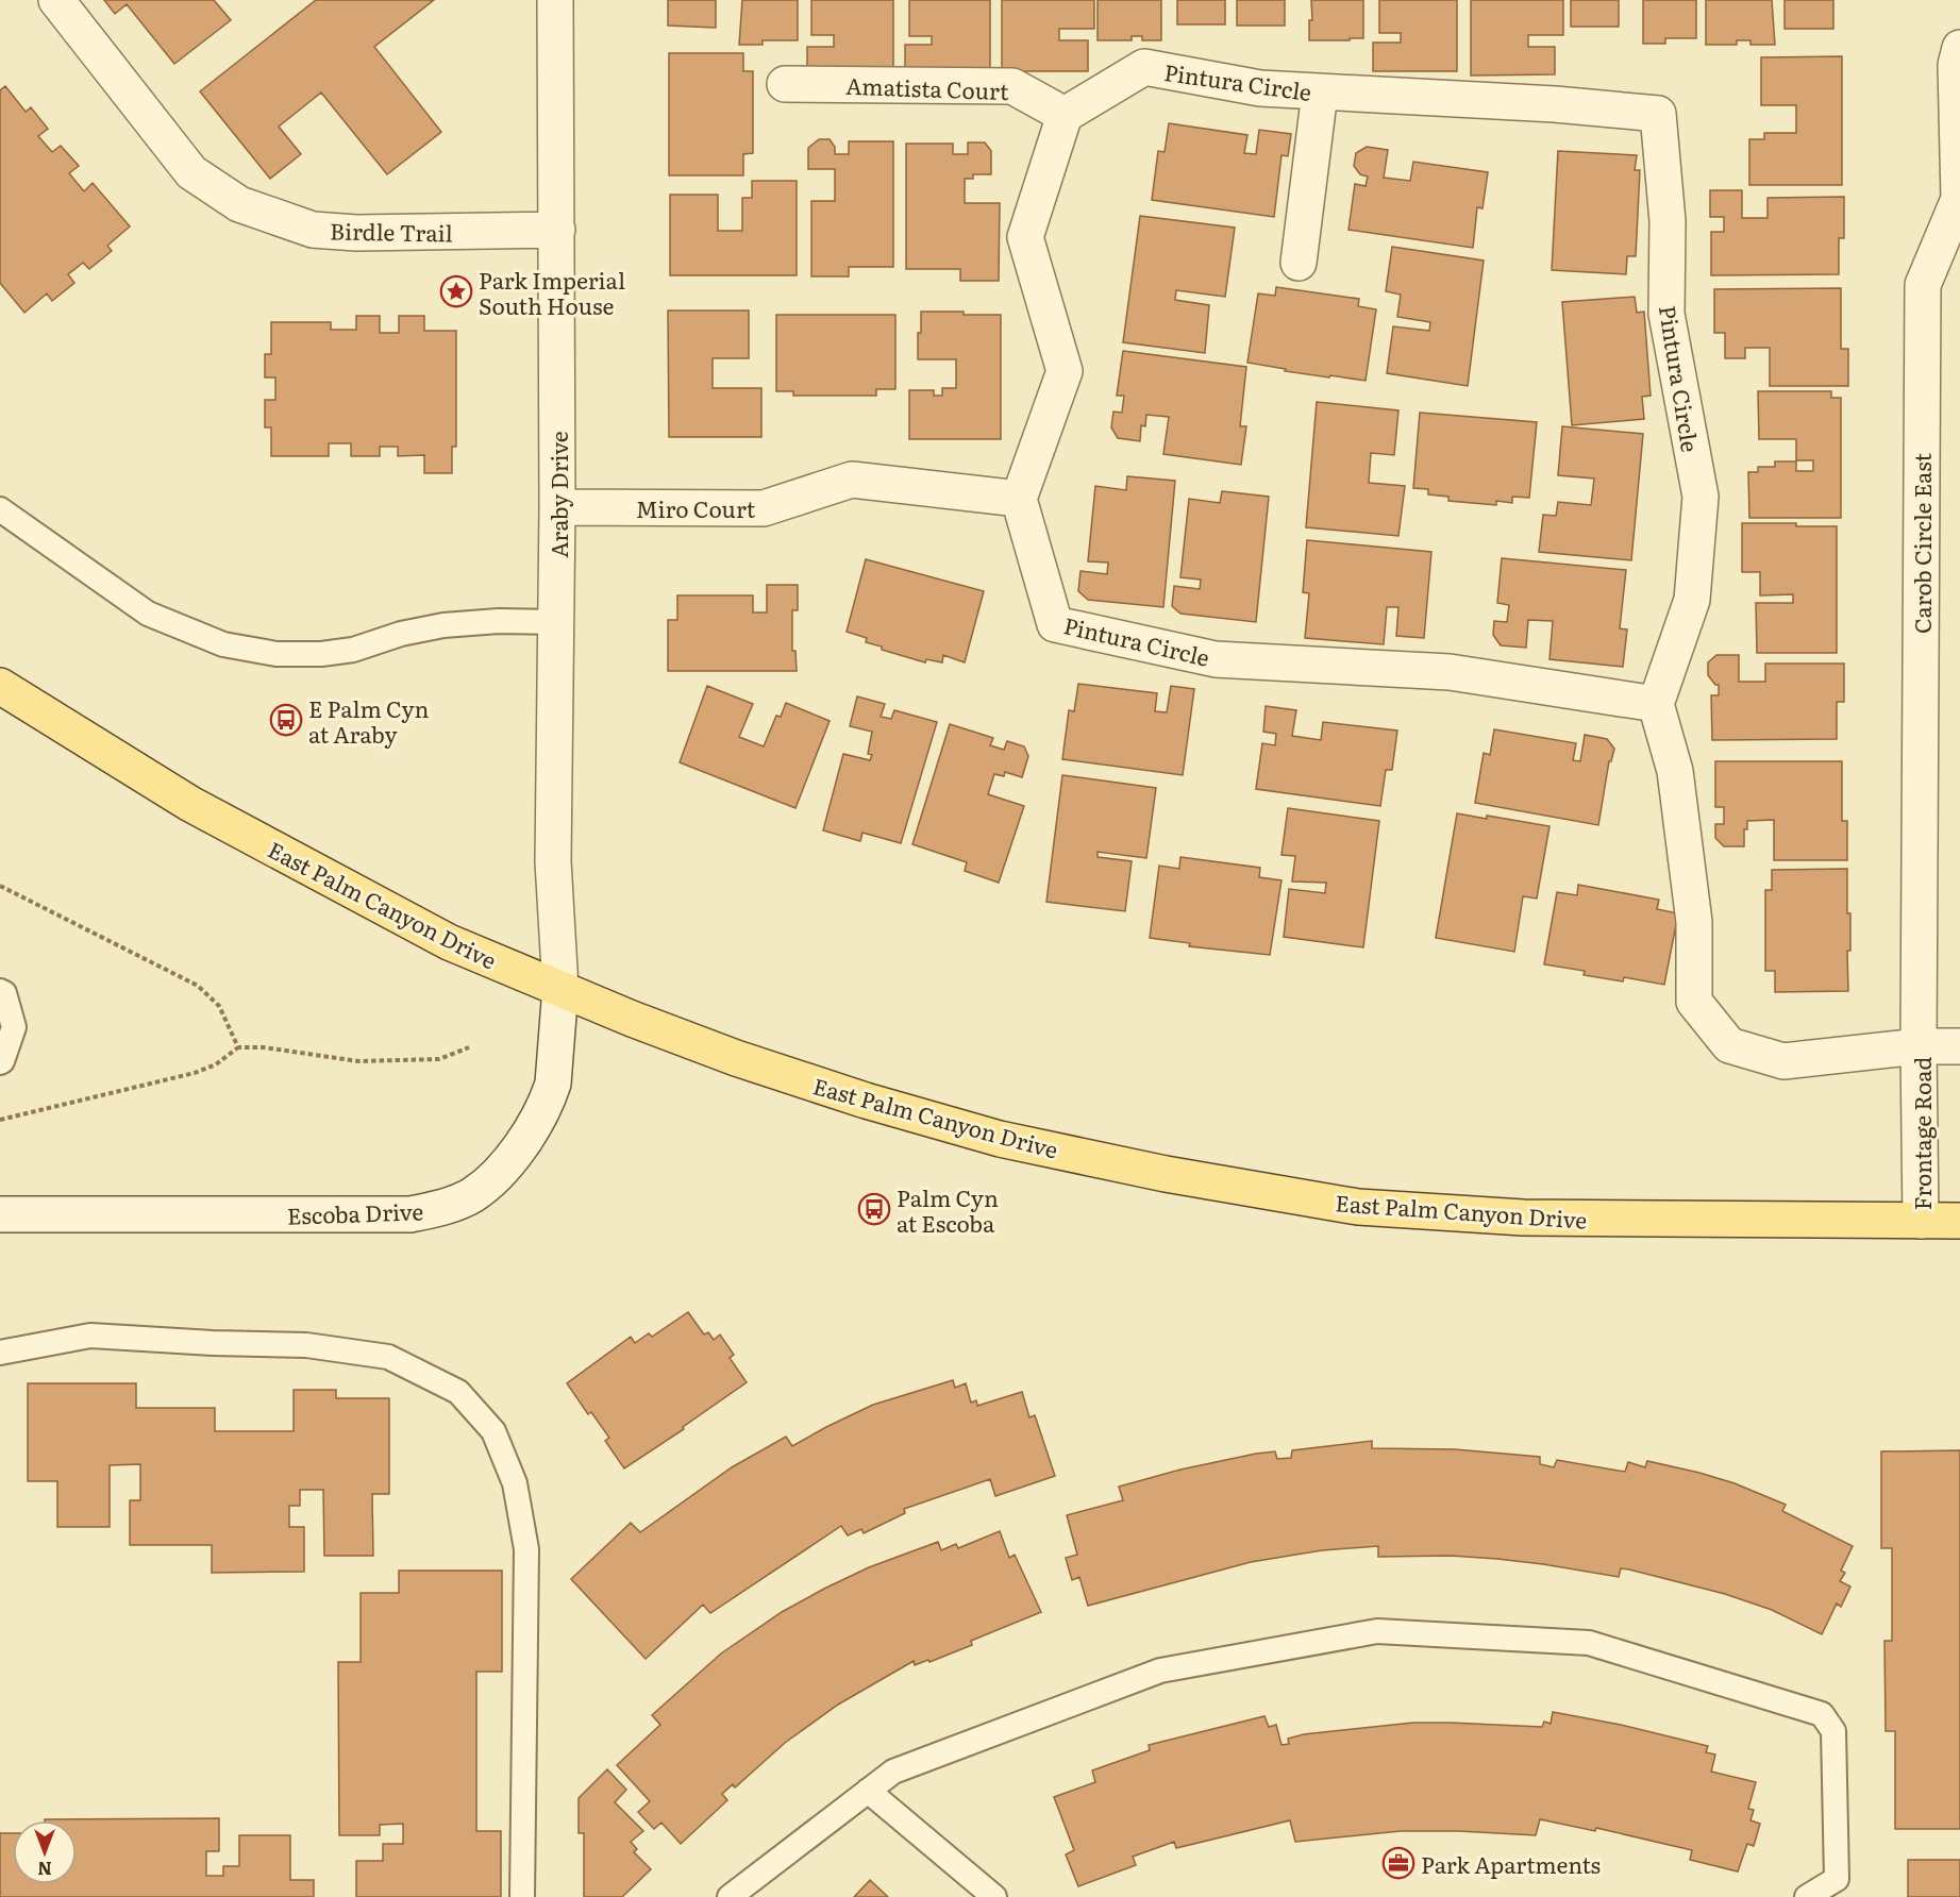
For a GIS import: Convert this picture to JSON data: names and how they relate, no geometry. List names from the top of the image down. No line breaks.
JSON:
{"streets":{"main road":["East Palm Canyon Drive"],"street":["Pintura Circle","Amatista Court","Birdle Trail","Araby Drive","Miro Court","Carob Circle East","Frontage Road","Escoba Drive"]},"crossings":[["Pintura Circle","Amatista Court"],["Pintura Circle","Miro Court"],["Birdle Trail","Araby Drive"],["Araby Drive","Miro Court"],["Araby Drive","East Palm Canyon Drive"],["Araby Drive","Escoba Drive"],["Carob Circle East","Frontage Road"],["East Palm Canyon Drive","Frontage Road"],["East Palm Canyon Drive","Escoba Drive"]],"places":{"place":["Park Imperial South House"],"bus stop":["E Palm Cyn at Araby","Palm Cyn at Escoba"],"office":["Park Apartments"]},"north":"bottom"}
